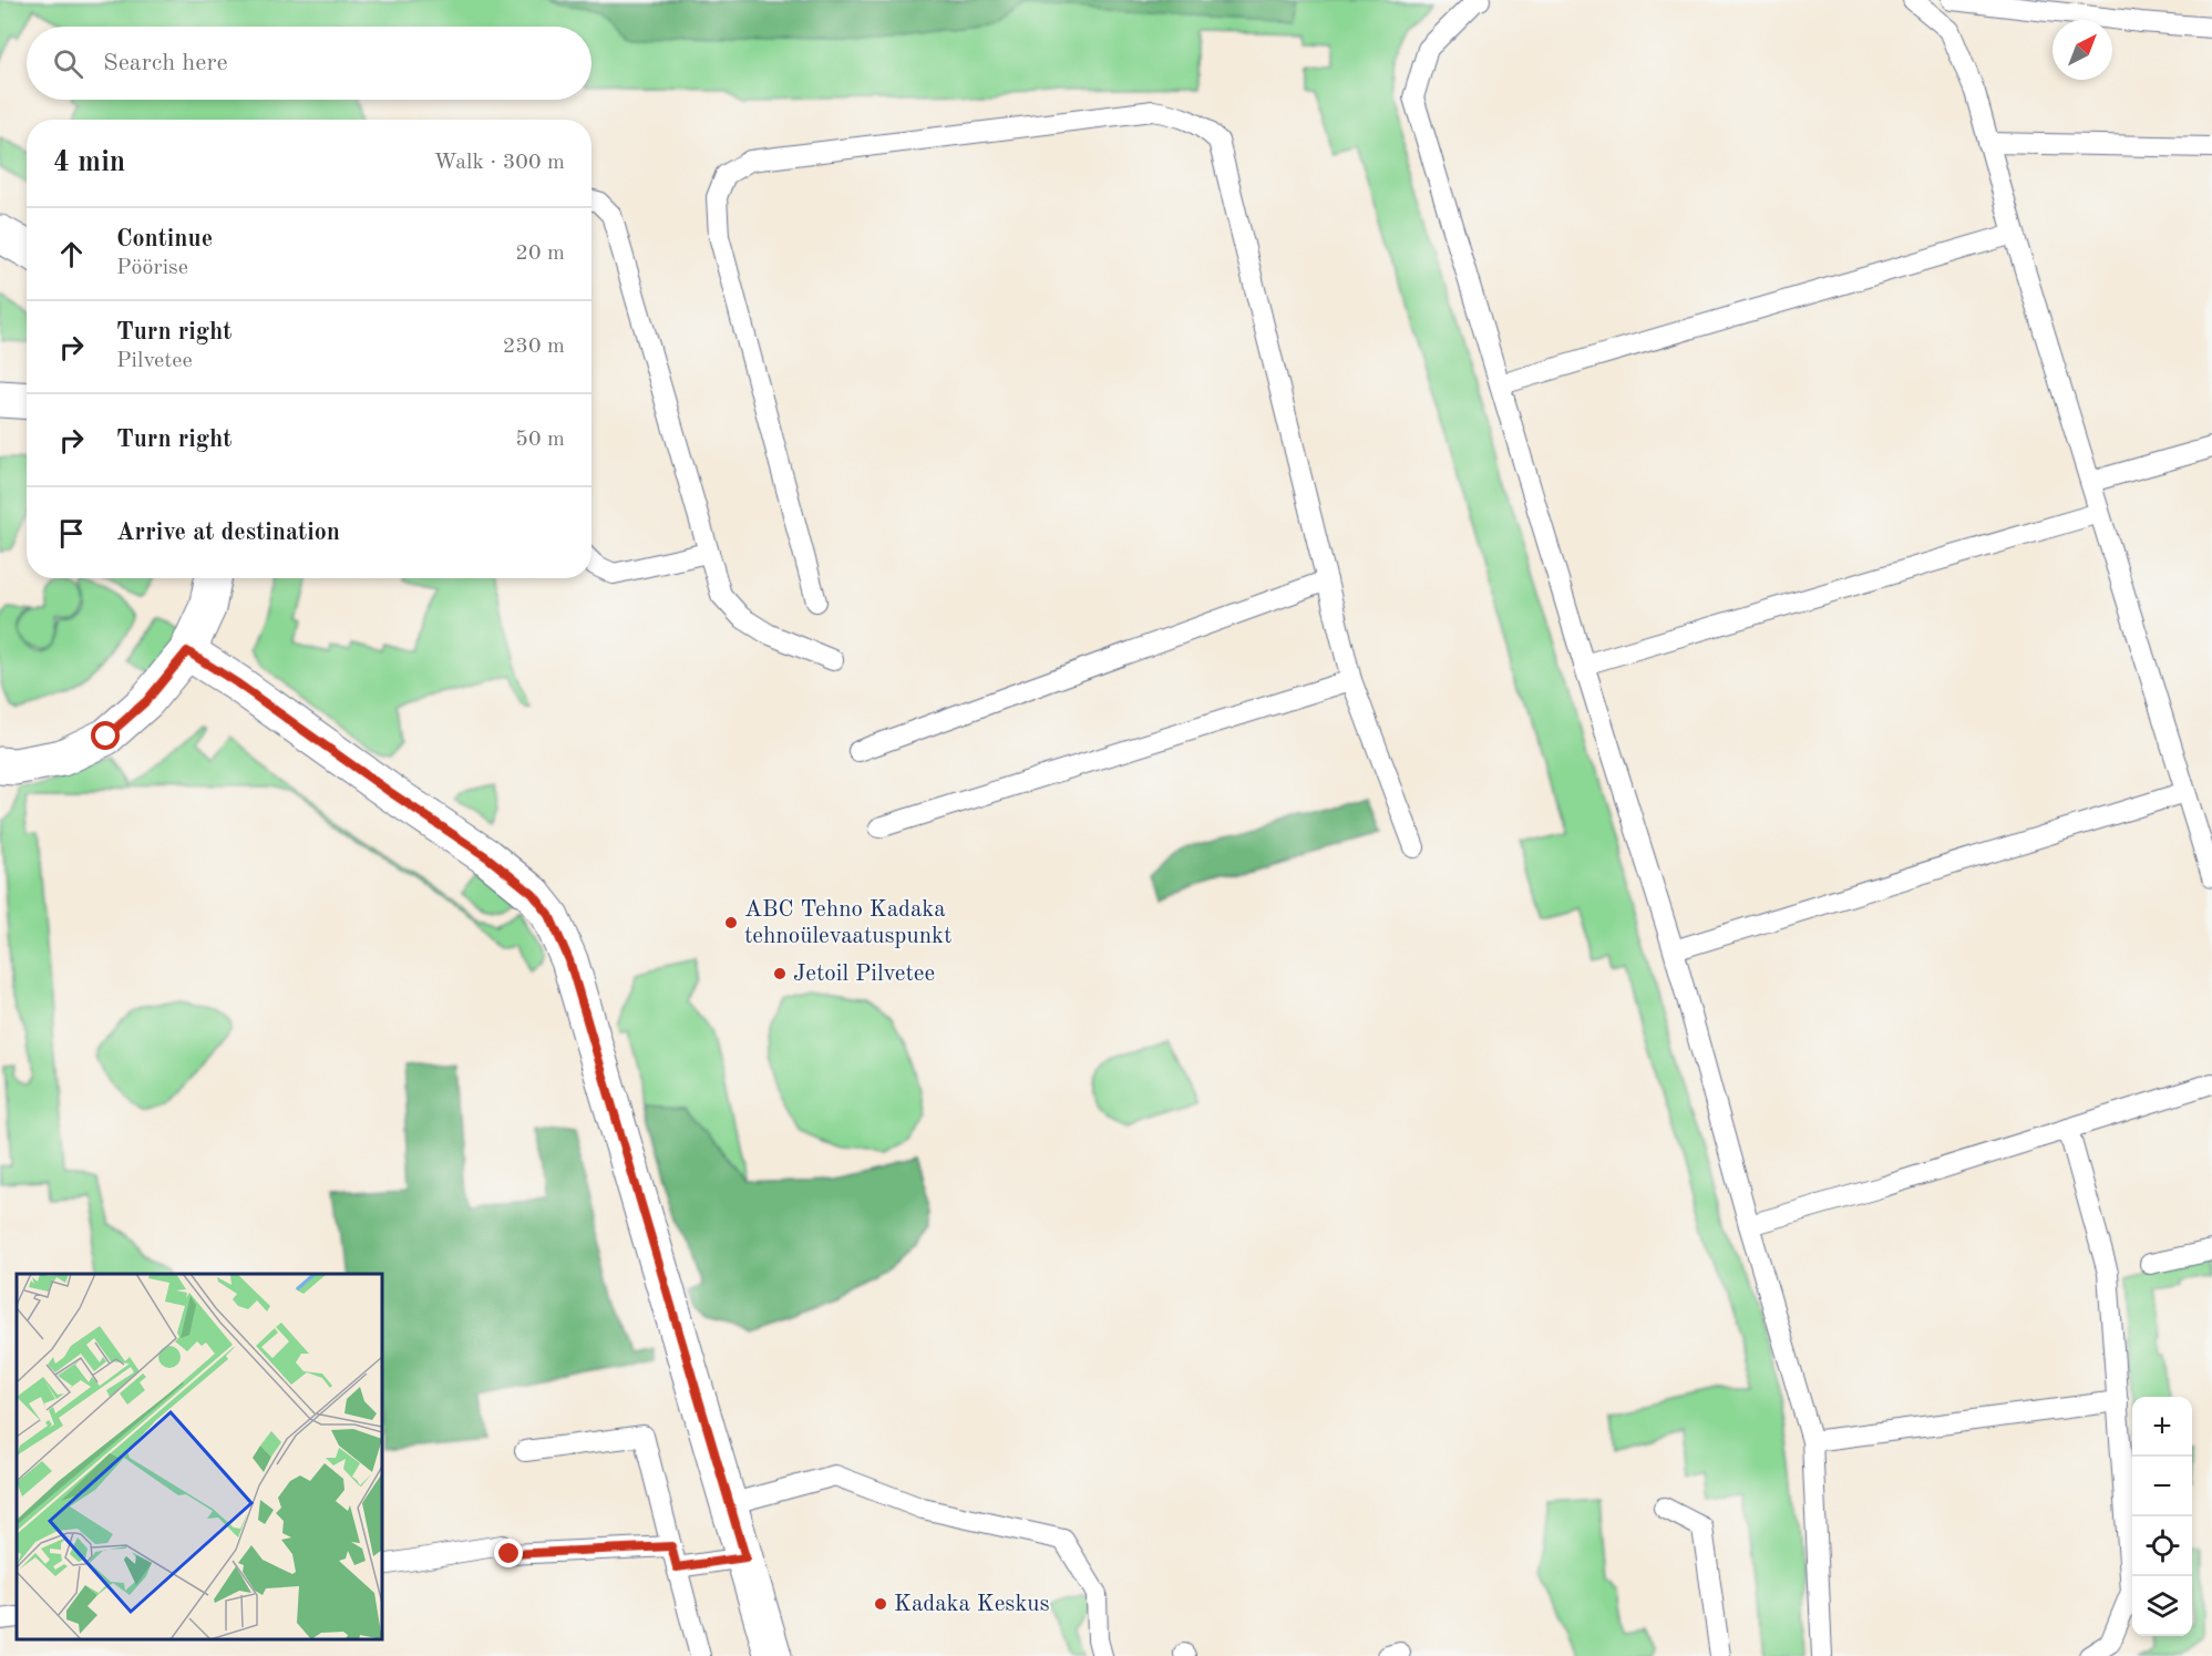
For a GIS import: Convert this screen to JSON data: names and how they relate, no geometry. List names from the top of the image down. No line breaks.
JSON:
{"places":["ABC Tehno Kadaka tehnoülevaatuspunkt","Jetoil Pilvetee","Kadaka Keskus"],"north":"top right","page":{"search":"Search here","heading":["4 min","Walk · 300 m"],"list":[["Continue","Pöörise","20 m"],["Turn right","Pilvetee","230 m"],["Turn right","50 m"],"Arrive at destination"],"map_buttons":["+","−"]}}
